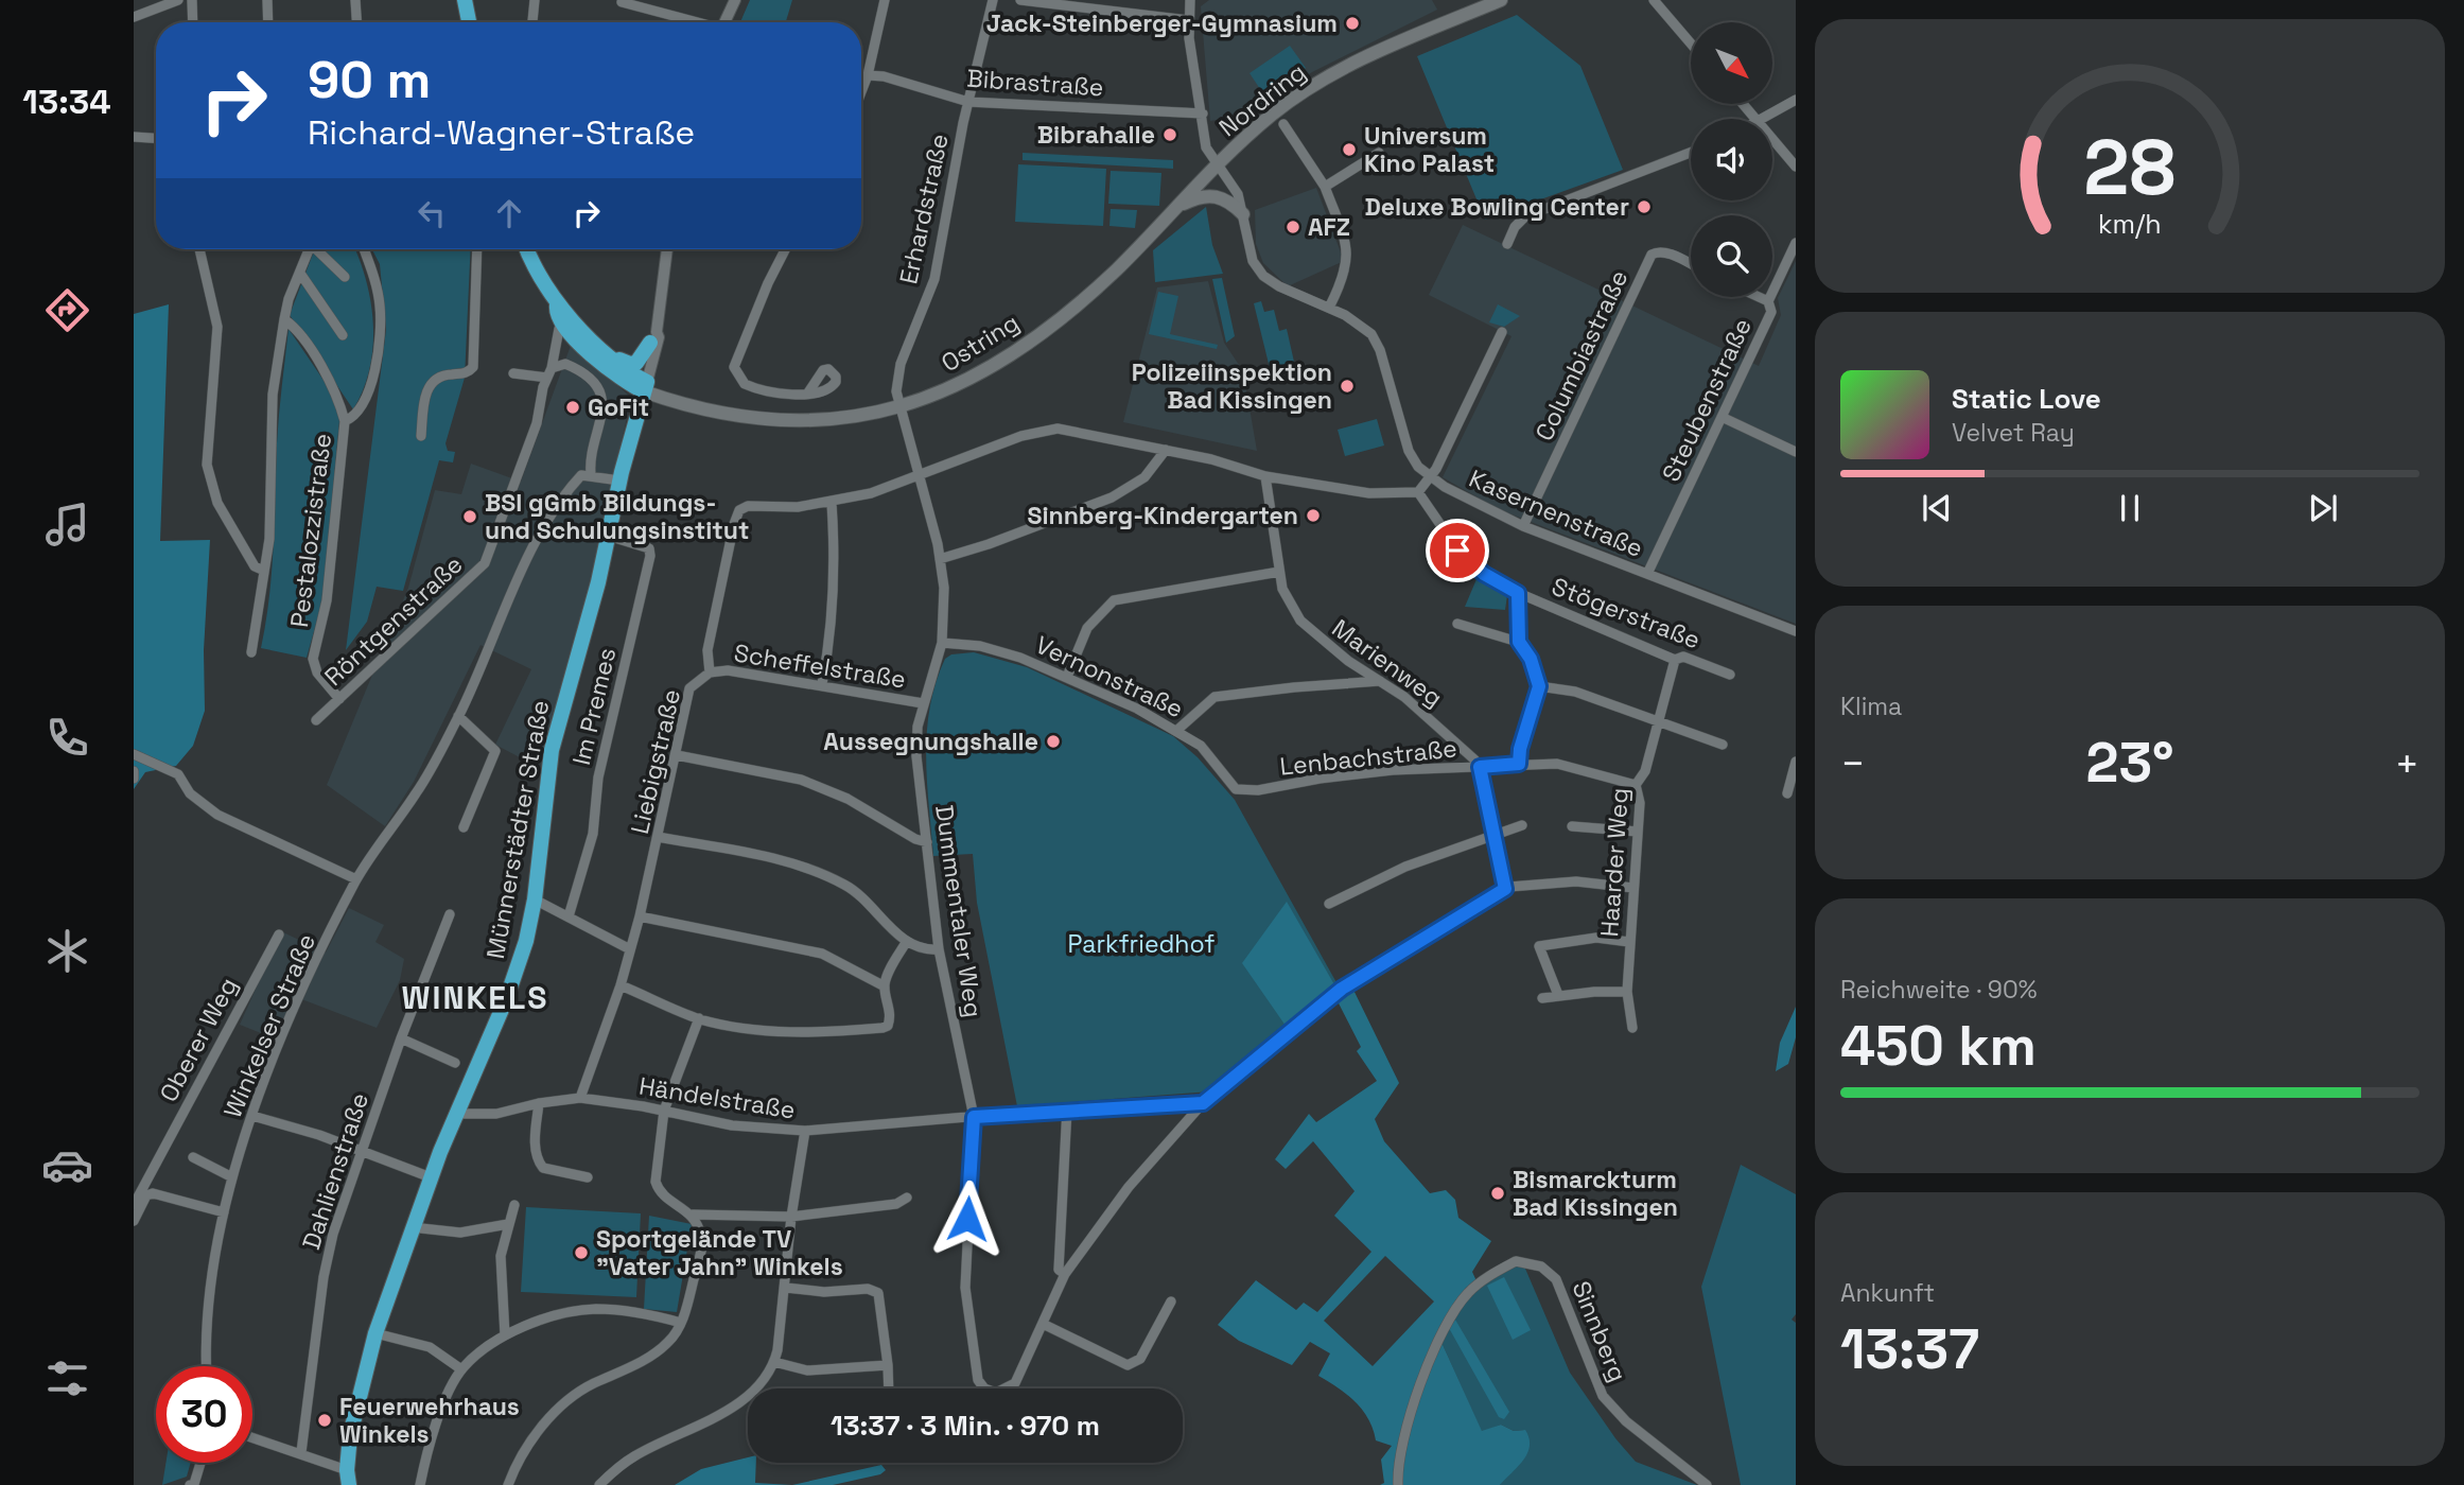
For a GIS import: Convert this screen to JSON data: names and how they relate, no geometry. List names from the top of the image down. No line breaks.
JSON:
{"streets":{"main road":["Nordring","Ostring","Münnerstädter Straße"],"street":["Bibrastraße","Erhardstraße","Columbiastraße","Steubenstraße","Kasernenstraße","Pestalozzistraße","Stögerstraße","Röntgenstraße","Marienweg","Scheffelstraße","Vernonstraße","Im Premes","Lenbachstraße","Liebigstraße","Haarder Weg","Dummentaler Weg","Winkelser Straße","Oberer Weg","Händelstraße","Dahlienstraße","Sinnberg"]},"crossings":[["Bibrastraße","Erhardstraße"],["Bibrastraße","Kasernenstraße"],["Nordring","Ostring"],["Nordring","Kasernenstraße"],["Erhardstraße","Ostring"],["Erhardstraße","Vernonstraße"],["Erhardstraße","Dummentaler Weg"],["Ostring","Kasernenstraße"],["Ostring","Röntgenstraße"],["Ostring","Münnerstädter Straße"],["Columbiastraße","Kasernenstraße"],["Steubenstraße","Kasernenstraße"],["Pestalozzistraße","Röntgenstraße"],["Stögerstraße","Haarder Weg"],["Marienweg","Lenbachstraße"],["Scheffelstraße","Liebigstraße"],["Scheffelstraße","Dummentaler Weg"],["Vernonstraße","Lenbachstraße"],["Vernonstraße","Dummentaler Weg"],["Im Premes","Münnerstädter Straße"],["Lenbachstraße","Haarder Weg"],["Liebigstraße","Händelstraße"],["Münnerstädter Straße","Händelstraße"],["Dummentaler Weg","Händelstraße"]],"districts":["WINKELS"],"parks":["Parkfriedhof"],"places":["Jack-Steinberger-Gymnasium","Bibrahalle","Universum Kino Palast","Deluxe Bowling Center","AFZ","Polizeiinspektion Bad Kissingen","GoFit","Sinnberg-Kindergarten","BSI gGmb Bildungs- und Schulungsinstitut","Aussegnungshalle","Bismarckturm Bad Kissingen","Sportgelände TV \"Vater Jahn\" Winkels","Feuerwehrhaus Winkels"],"north":"bottom right","page":{"tabs":"13:34","turn":["90 m","Richard-Wagner-Straße"],"song":["Static Love","Velvet Ray"],"tile":["Klima",["Reichweite · 90%","450 km"],["Ankunft","13:37"]],"heat":["−","23°","+"],"limit":"30","trip":"13:37 · 3 Min. · 970 m","gauge":["28","km/h"]}}
